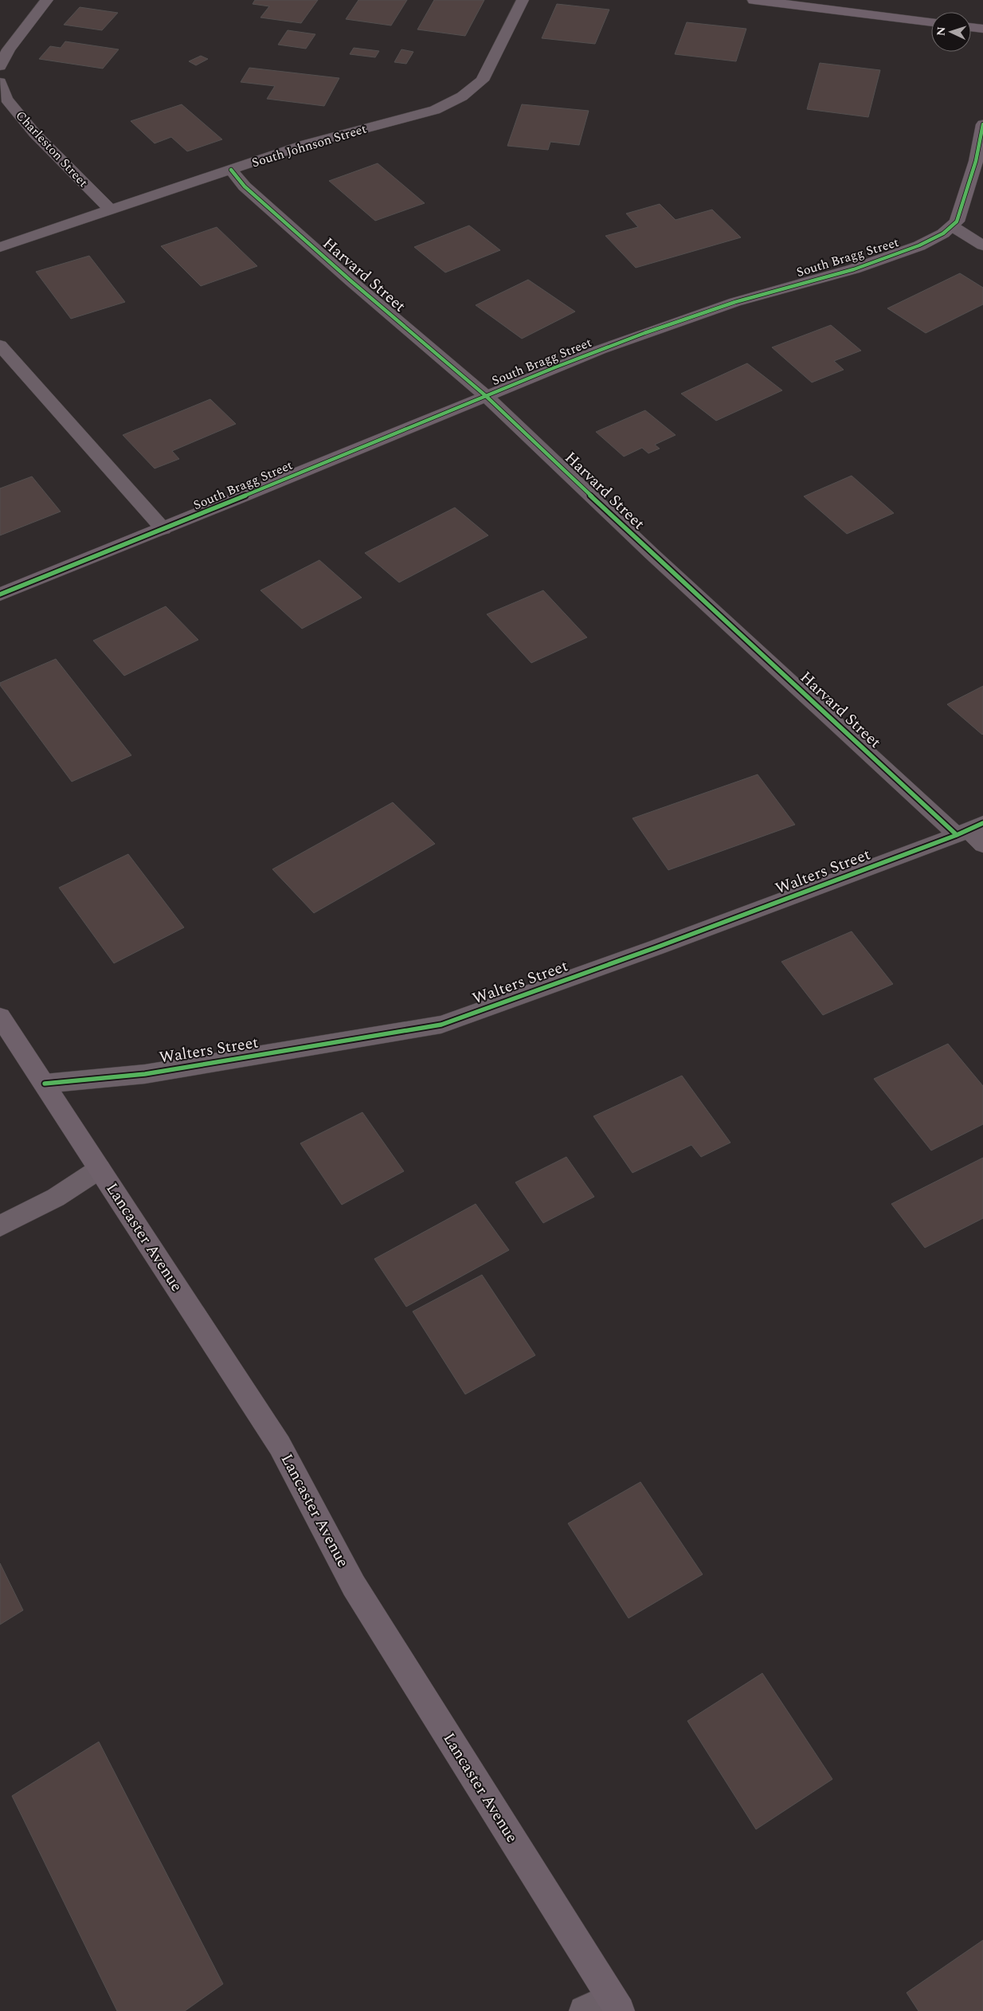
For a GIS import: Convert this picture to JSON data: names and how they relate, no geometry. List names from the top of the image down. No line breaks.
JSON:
{"streets":{"street":["South Johnson Street","Charleston Street","South Bragg Street","Harvard Street","Walters Street","Lancaster Avenue"]},"crossings":[["South Johnson Street","Charleston Street"],["South Johnson Street","Harvard Street"],["South Bragg Street","Harvard Street"],["Harvard Street","Walters Street"],["Walters Street","Lancaster Avenue"]],"north":"left"}
